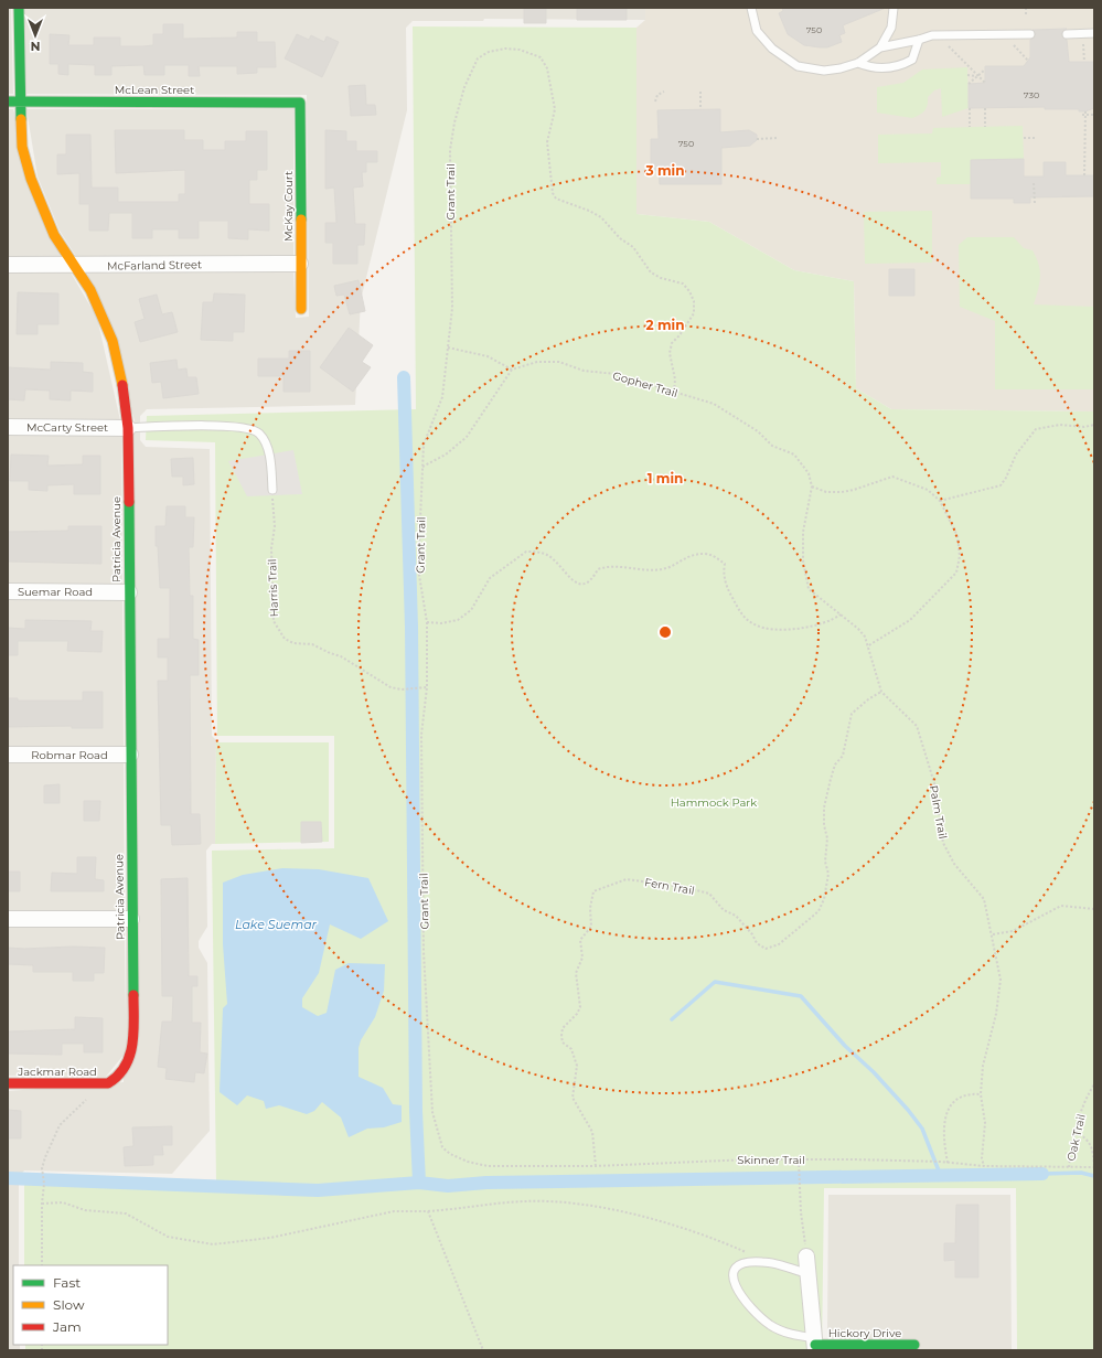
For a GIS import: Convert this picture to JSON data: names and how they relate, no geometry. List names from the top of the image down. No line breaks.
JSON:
{"streets":{"street":["McLean Street","McKay Court","McFarland Street","McCarty Street","Patricia Avenue","Suemar Road","Robmar Road","Jackmar Road","Hickory Drive"],"path":["Grant Trail","Gopher Trail","Harris Trail","Palm Trail","Fern Trail","Oak Trail","Skinner Trail"]},"crossings":[["McLean Street","McKay Court"],["McLean Street","Patricia Avenue"],["Grant Trail","Gopher Trail"],["Grant Trail","Harris Trail"],["Grant Trail","Skinner Trail"],["McKay Court","McFarland Street"],["McFarland Street","Patricia Avenue"],["Gopher Trail","Palm Trail"],["McCarty Street","Patricia Avenue"],["Patricia Avenue","Suemar Road"],["Patricia Avenue","Robmar Road"],["Patricia Avenue","Jackmar Road"],["Palm Trail","Fern Trail"],["Palm Trail","Skinner Trail"],["Fern Trail","Skinner Trail"],["Oak Trail","Skinner Trail"]],"water":["Lake Suemar"],"parks":["Hammock Park"],"house_numbers":["750","730","750"],"legend":["Fast","Slow","Jam"],"north":"bottom","rings":["3 min","2 min","1 min"]}
